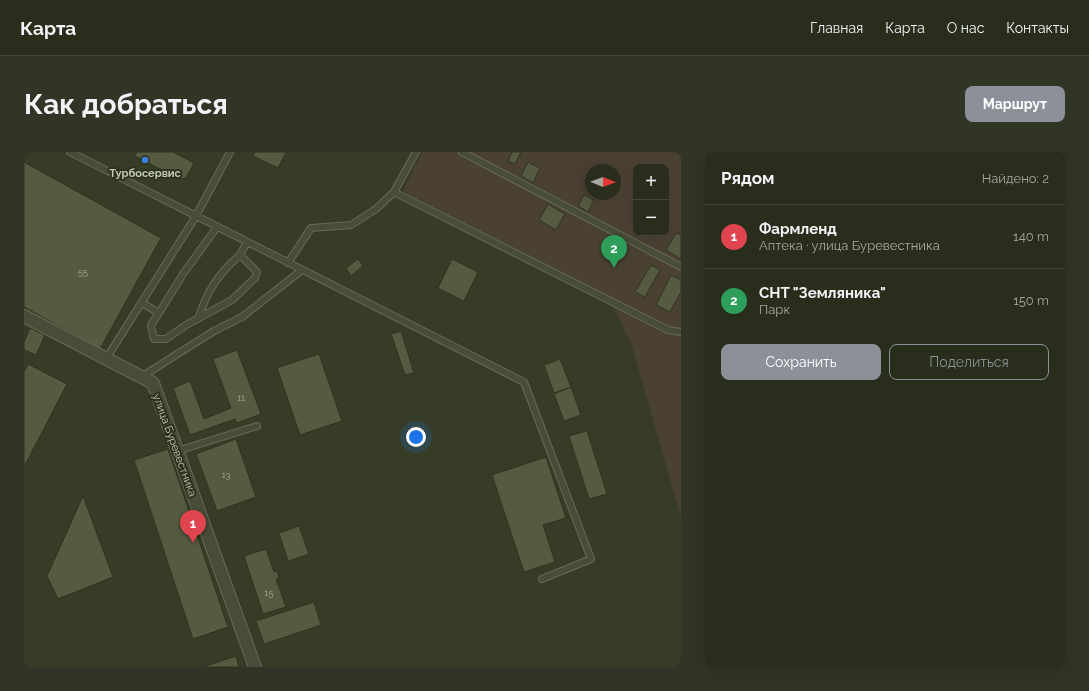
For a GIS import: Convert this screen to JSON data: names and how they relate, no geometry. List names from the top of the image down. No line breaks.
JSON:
{"streets":{"street":["улица Буревестника"]},"places":["Турбосервис"],"house_numbers":["55","11","13","15"],"north":"right","page":{"header":"Карта","nav":["Главная","Карта","О нас","Контакты"],"buttons":["Маршрут",["Сохранить","Поделиться"]],"title":"Как добраться","heading":["Рядом","Найдено: 2"],"map_buttons":["+","−"],"list":[{"mark":"1","name":"Фармленд","note":"Аптека · улица Буревестника","value":"140 m"},{"mark":"2","name":"СНТ \"Земляника\"","note":"Парк","value":"150 m"}],"pins":["2","1"]}}
